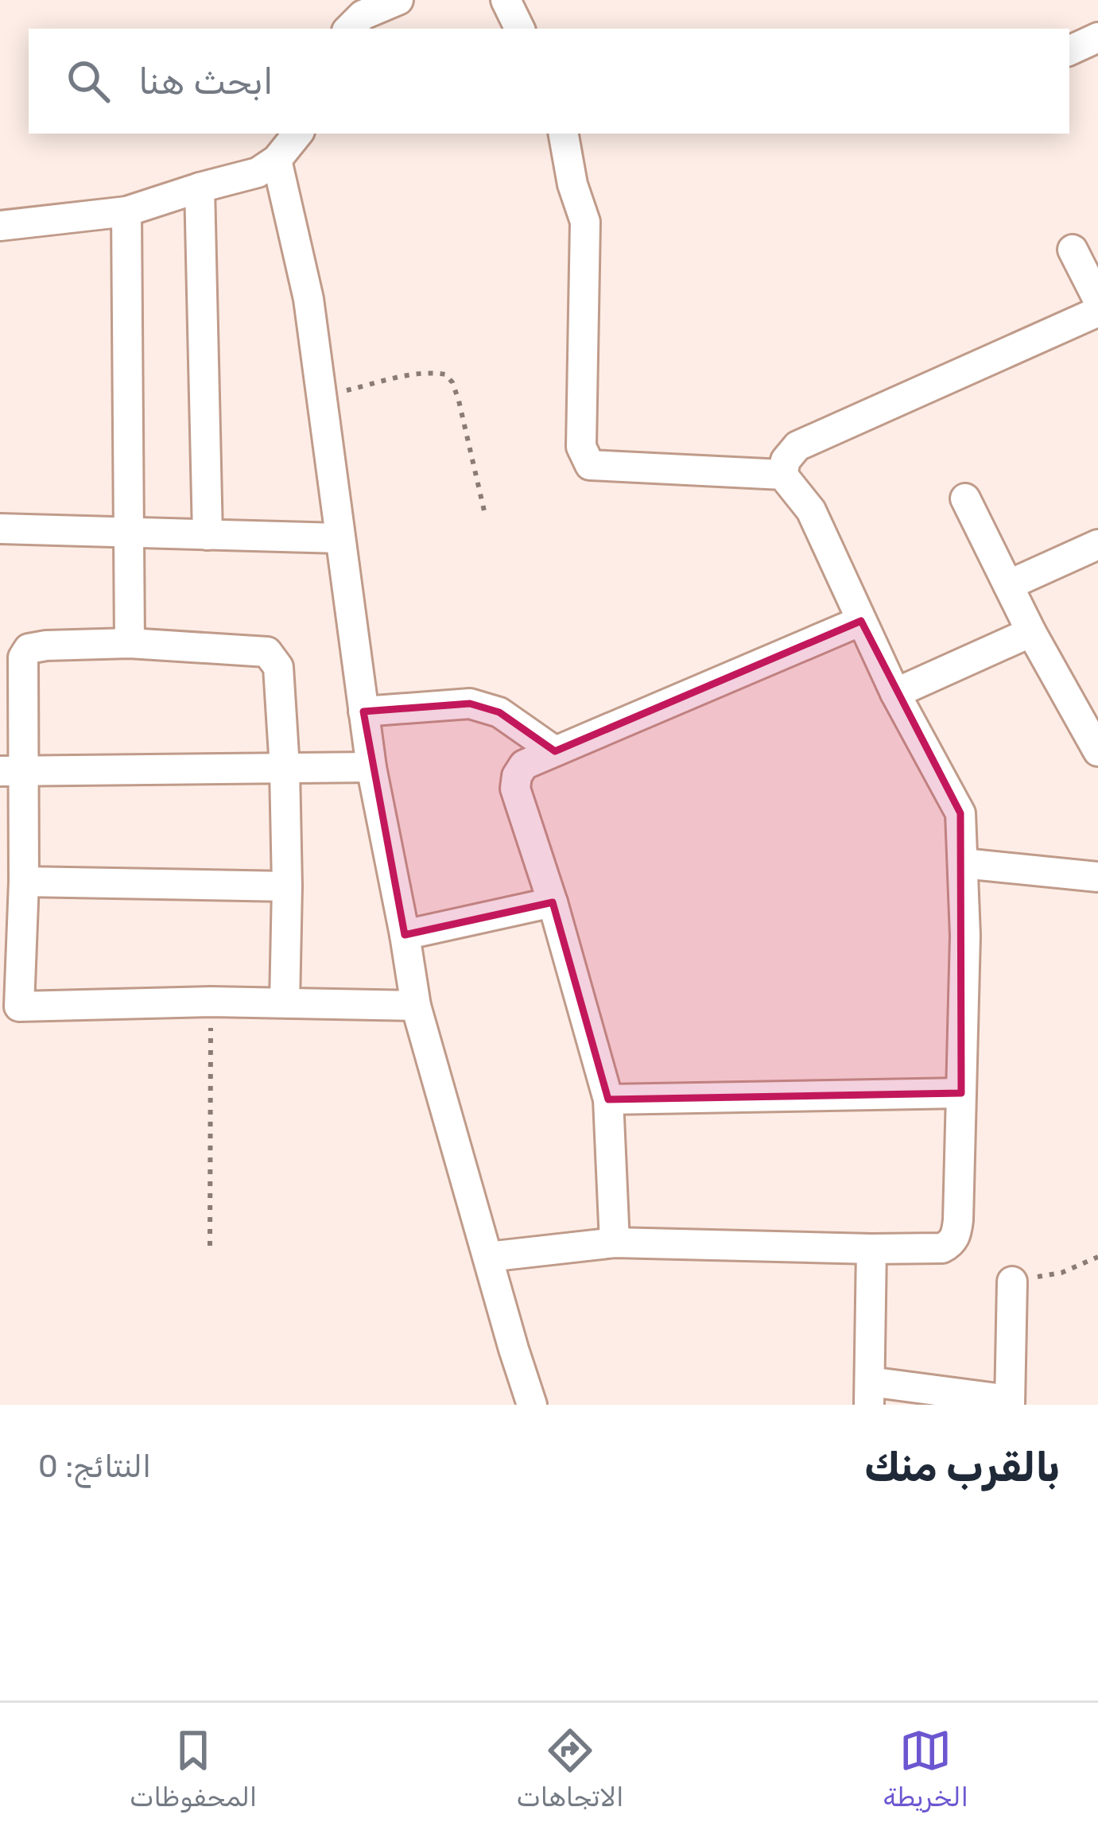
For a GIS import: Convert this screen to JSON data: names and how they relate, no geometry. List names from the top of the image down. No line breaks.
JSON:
{"page":{"search":"ابحث هنا","heading":["بالقرب منك","النتائج: 0"],"nav":["الخريطة","الاتجاهات","المحفوظات"]}}
